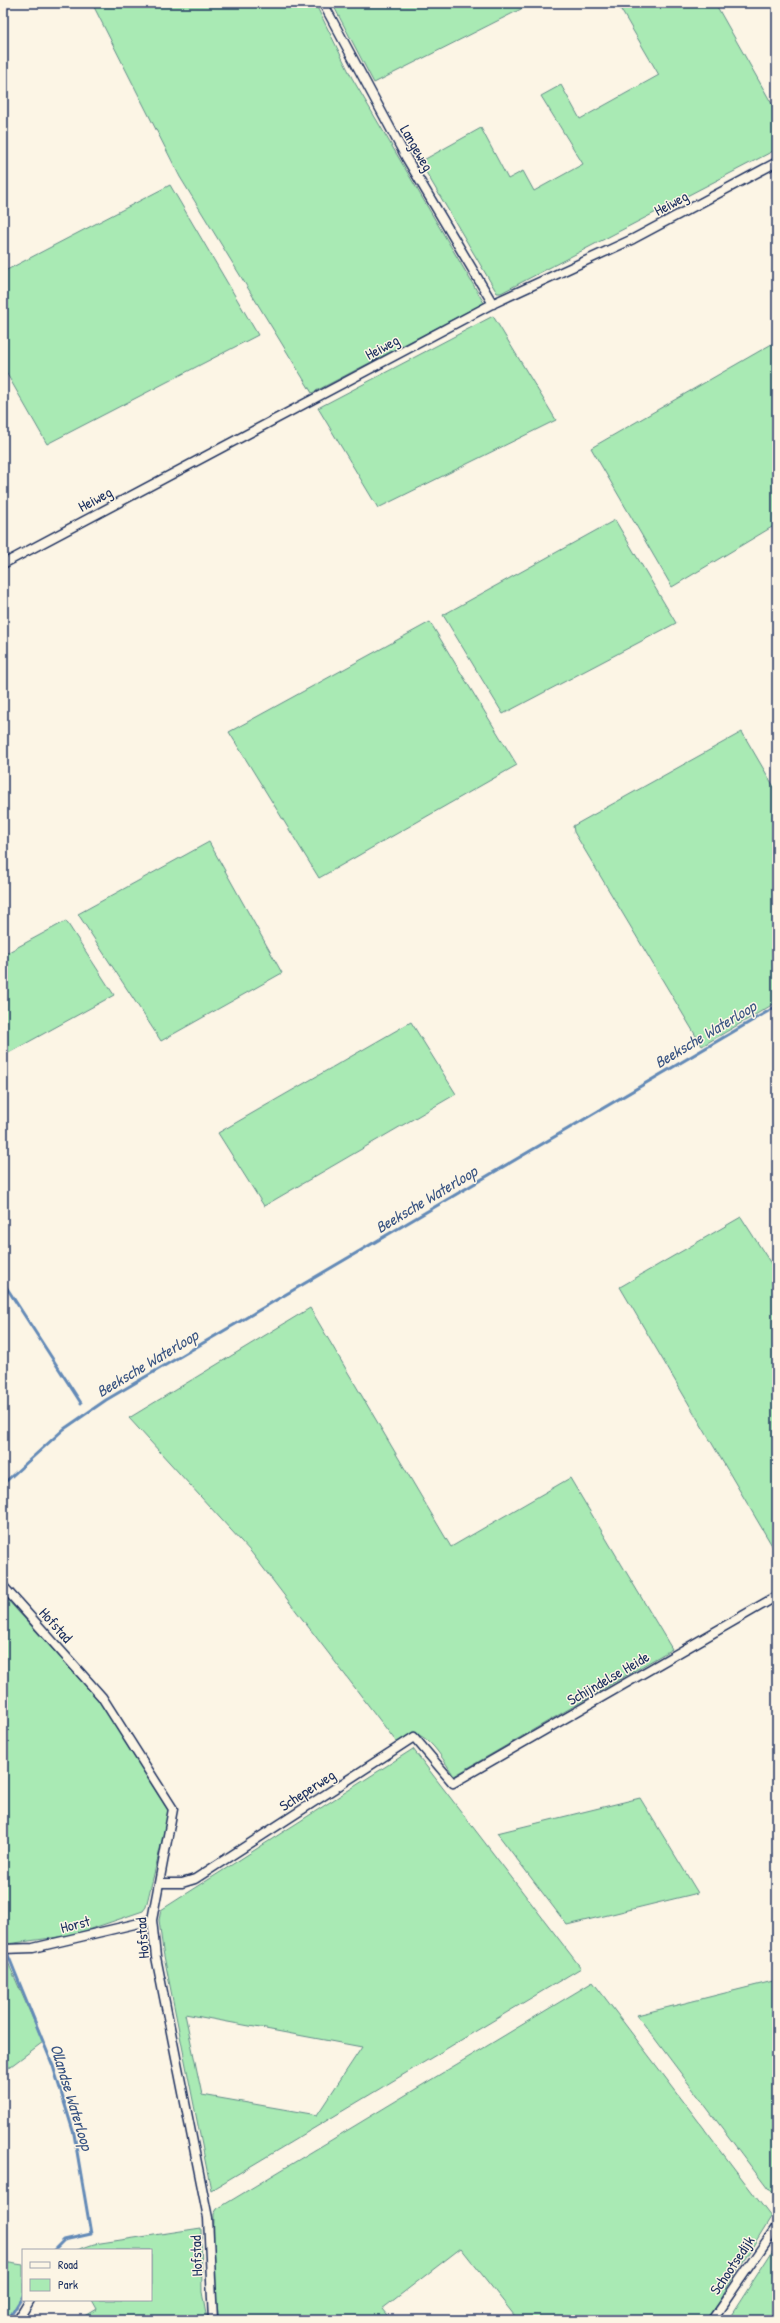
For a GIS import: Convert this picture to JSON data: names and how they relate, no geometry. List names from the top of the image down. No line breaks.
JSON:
{"streets":{"street":["Langeweg","Heiweg","Hofstad","Schijndelse Heide","Scheperweg","Horst","Schootsedijk"]},"crossings":[["Langeweg","Heiweg"],["Hofstad","Scheperweg"],["Hofstad","Horst"],["Schijndelse Heide","Scheperweg"]],"water":["Beeksche Waterloop","Ollandse Waterloop"],"legend":["Road","Park"]}
